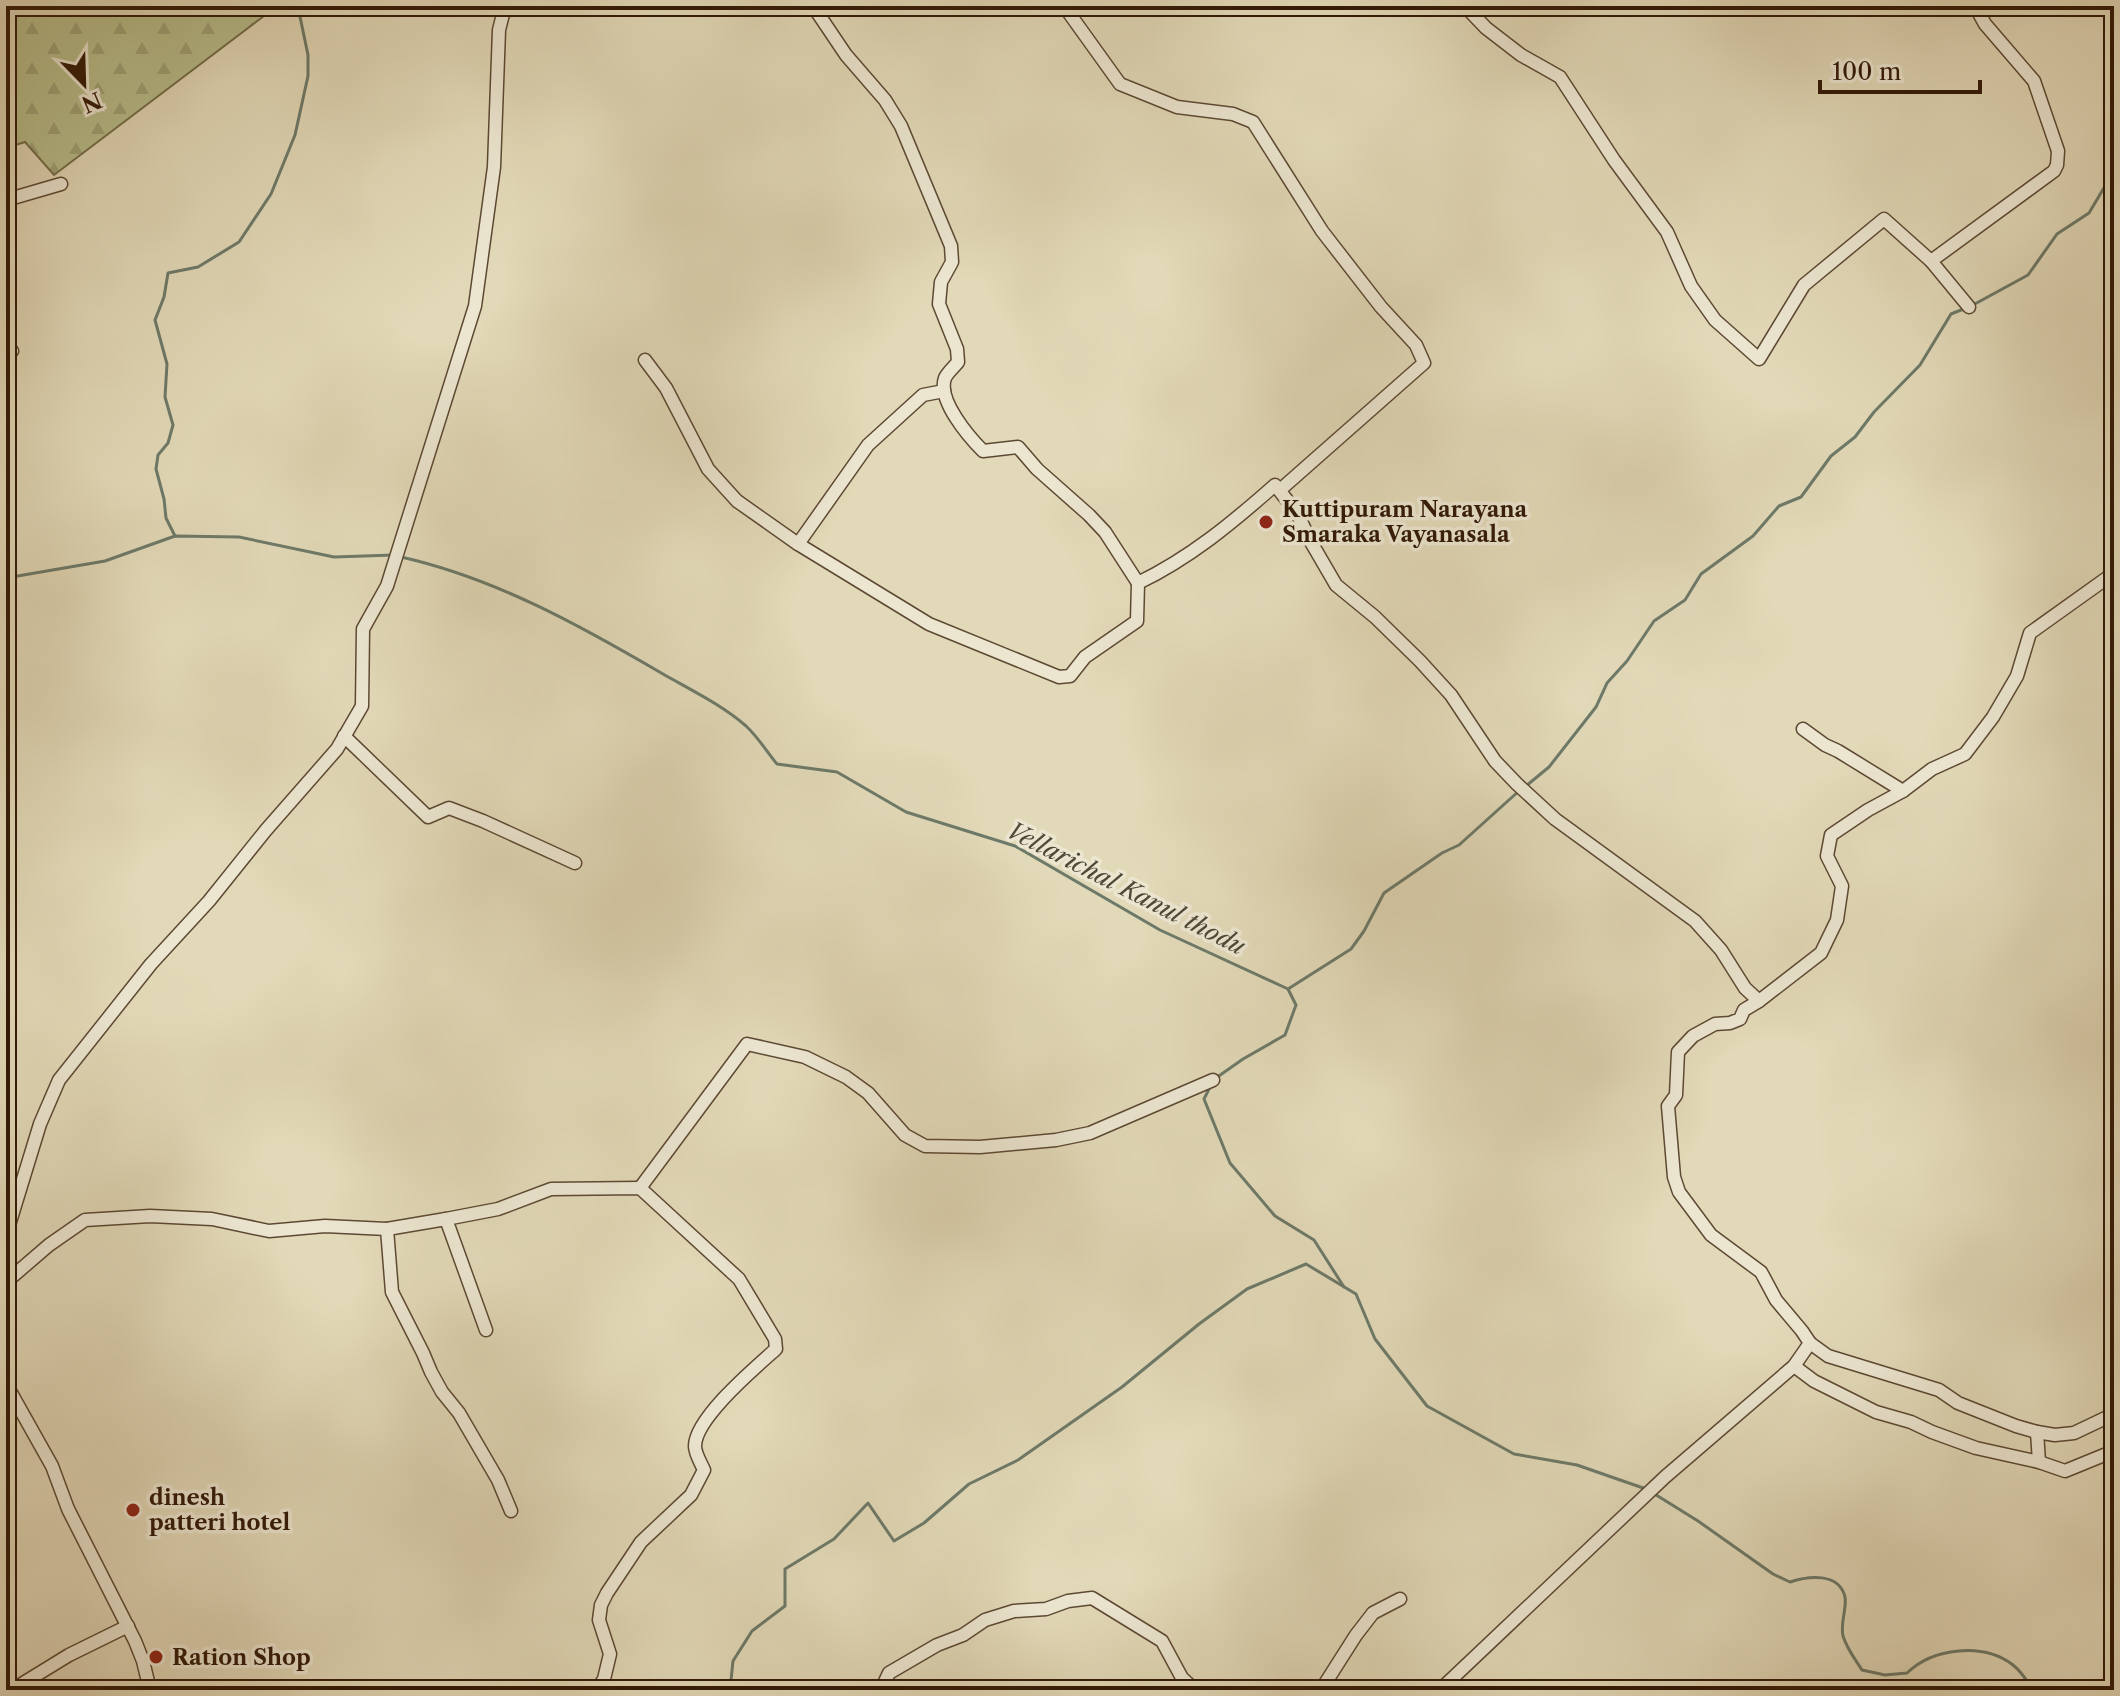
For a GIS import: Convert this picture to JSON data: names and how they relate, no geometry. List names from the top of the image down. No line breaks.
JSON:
{"water":["Vellarichal Kanul thodu"],"places":["Kuttipuram Narayana Smaraka Vayanasala","dinesh patteri hotel","Ration Shop"],"scale_bar":"100 m","north":"bottom right"}
